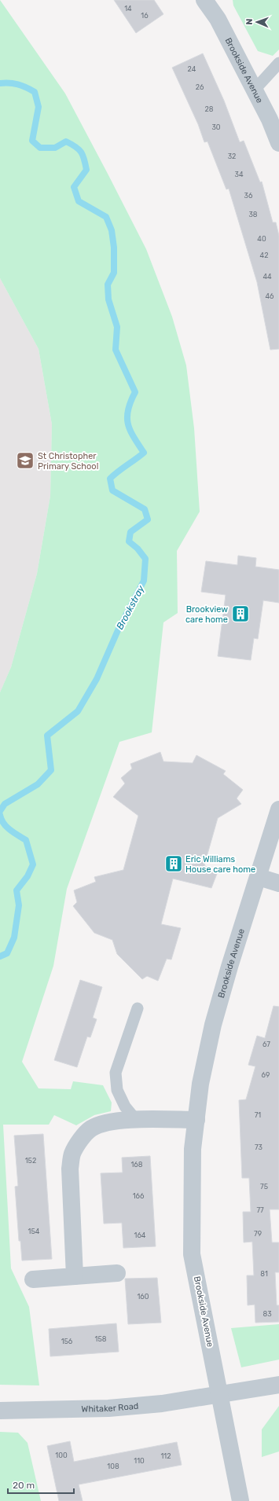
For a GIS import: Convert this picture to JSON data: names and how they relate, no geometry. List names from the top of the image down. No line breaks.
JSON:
{"streets":{"street":["Brookside Avenue","Whitaker Road"]},"crossings":[["Brookside Avenue","Whitaker Road"]],"water":["Brookstray"],"places":{"school or university":["St Christopher Primary School"],"building":["Brookview care home","Eric Williams House care home"]},"house_numbers":["14","16","24","26","28","30","32","34","36","38","40","42","44","46","67","69","71","73","152","168","75","166","77","154","79","164","81","160","83","158","156","100","112","110","108"],"scale_bar":"20 m","north":"left"}
